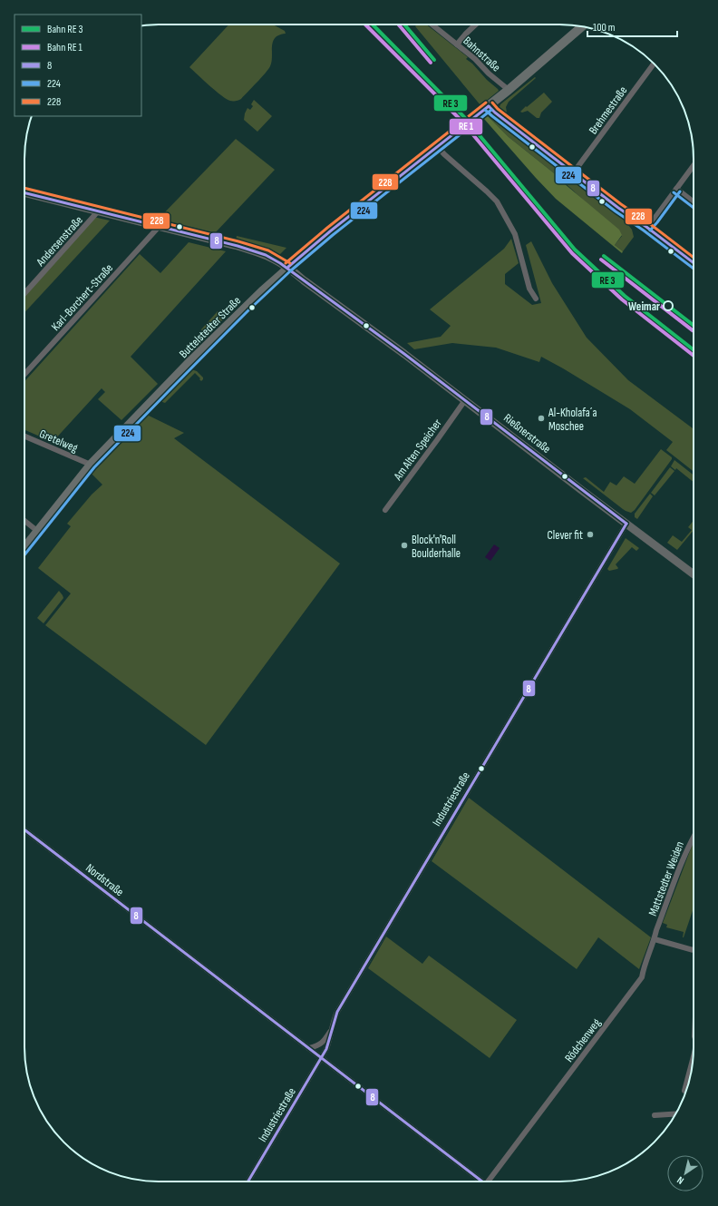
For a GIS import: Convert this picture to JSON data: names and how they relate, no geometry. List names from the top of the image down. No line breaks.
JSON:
{"streets":{"main road":["Buttelstedter Straße"],"street":["Bahnstraße","Brehmestraße","Andersenstraße","Karl-Borchert-Straße","Rießnerstraße","Gretelweg","Am Alten Speicher","Industriestraße","Mattstedter Weiden","Nordstraße","Rödchenweg"]},"crossings":[["Bahnstraße","Buttelstedter Straße"],["Andersenstraße","Rießnerstraße"],["Karl-Borchert-Straße","Rießnerstraße"],["Buttelstedter Straße","Rießnerstraße"],["Buttelstedter Straße","Gretelweg"],["Rießnerstraße","Am Alten Speicher"],["Rießnerstraße","Industriestraße"],["Industriestraße","Nordstraße"],["Mattstedter Weiden","Rödchenweg"]],"places":["Weimar","Al-Kholafa´a Moschee","Clever fit","Block'n'Roll Boulderhalle"],"lines":["transit line 228","transit line 8","transit line 224"],"legend":["Bahn RE 3","Bahn RE 1","8","224","228"],"scale_bar":"100 m","north":"bottom left"}
